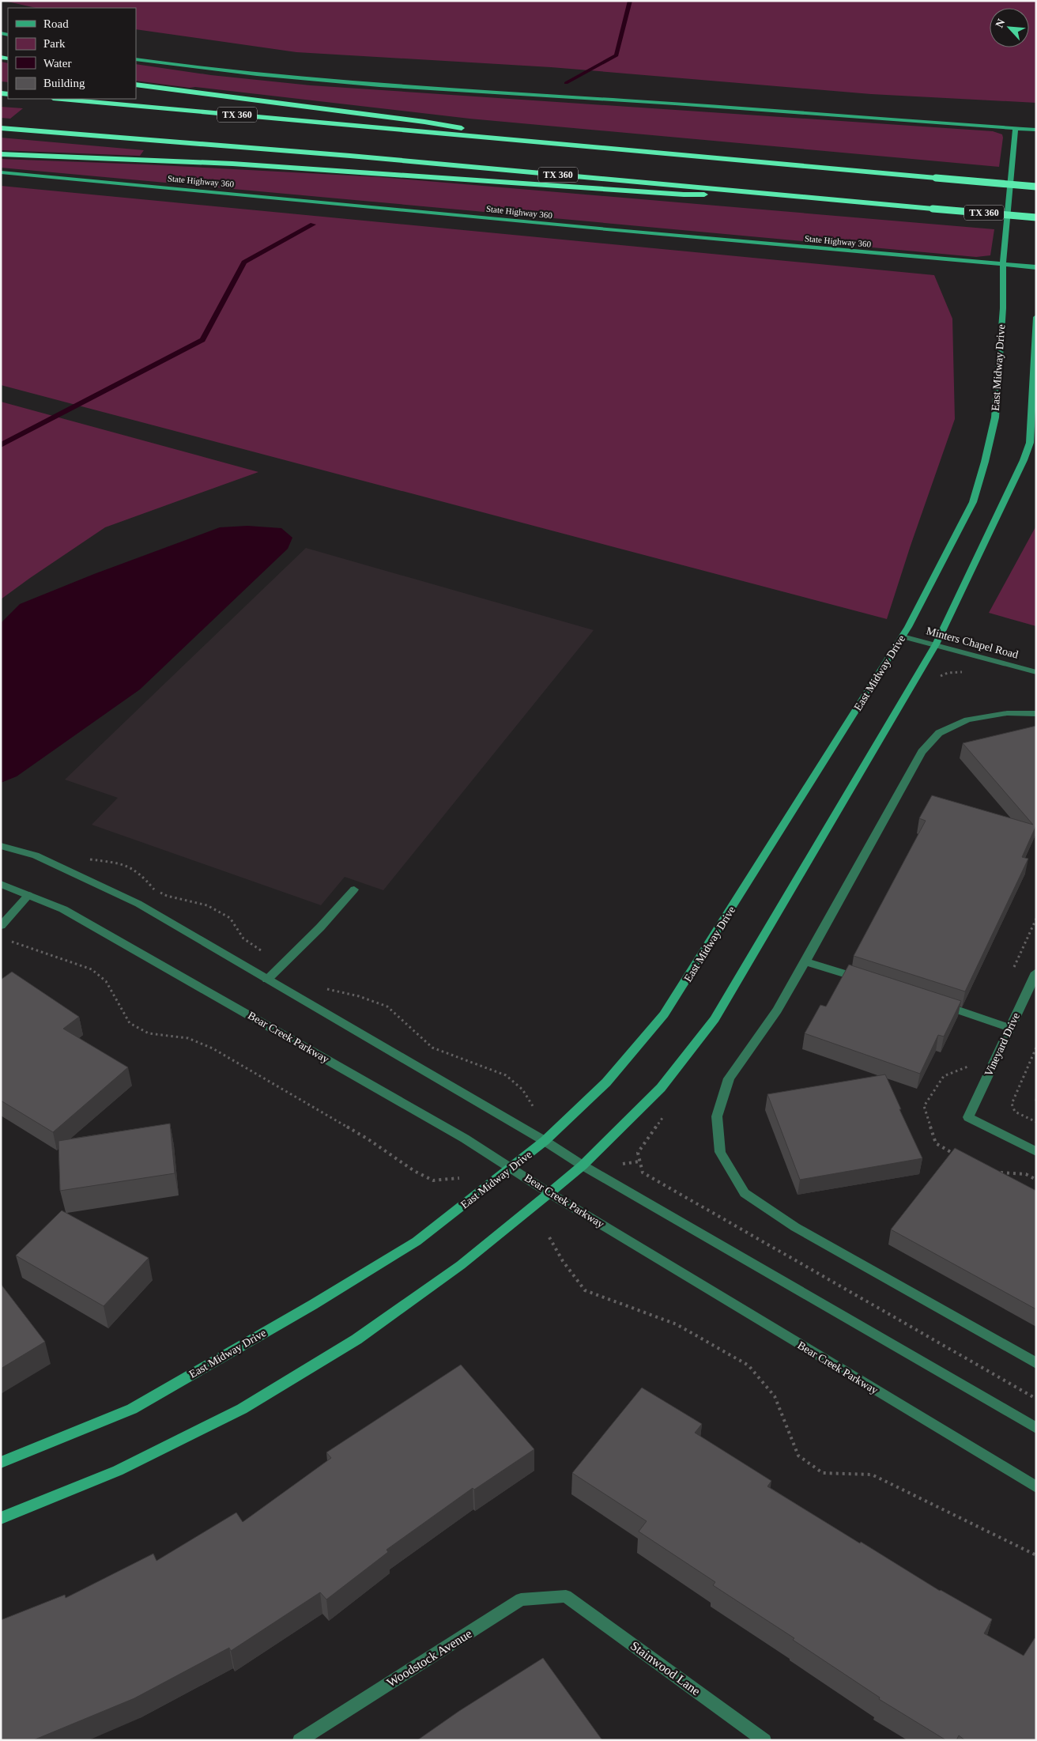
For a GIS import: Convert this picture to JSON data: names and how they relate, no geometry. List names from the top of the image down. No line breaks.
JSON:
{"streets":{"highway":["TX 360"],"main road":["State Highway 360","East Midway Drive"],"street":["Minters Chapel Road","Bear Creek Parkway","Vineyard Drive","Woodstock Avenue","Stainwood Lane"]},"crossings":[["State Highway 360","East Midway Drive"],["East Midway Drive","Minters Chapel Road"],["East Midway Drive","Bear Creek Parkway"],["Woodstock Avenue","Stainwood Lane"]],"legend":["Road","Park","Water","Building"],"north":"top left"}
